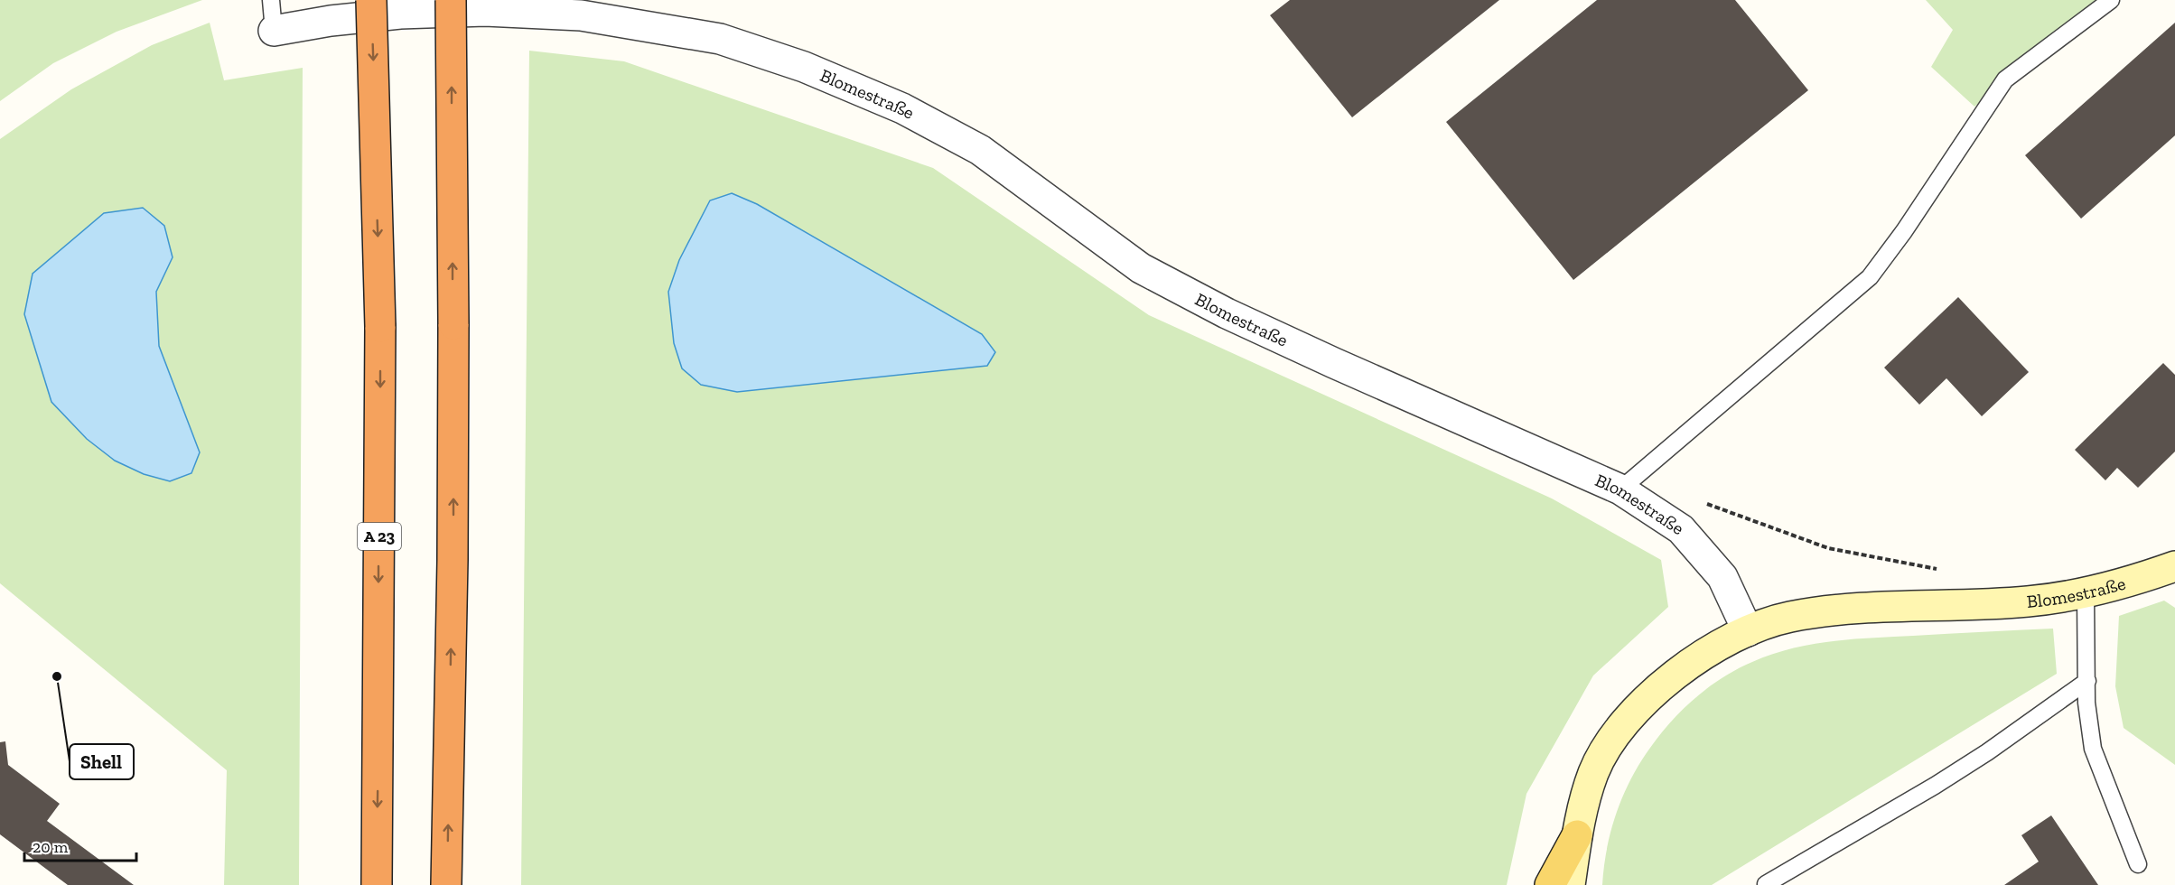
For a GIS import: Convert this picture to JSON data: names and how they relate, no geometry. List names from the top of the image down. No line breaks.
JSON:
{"streets":{"highway":["A 23"],"main road":["Blomestraße"]},"places":["Shell"],"scale_bar":"20 m"}
